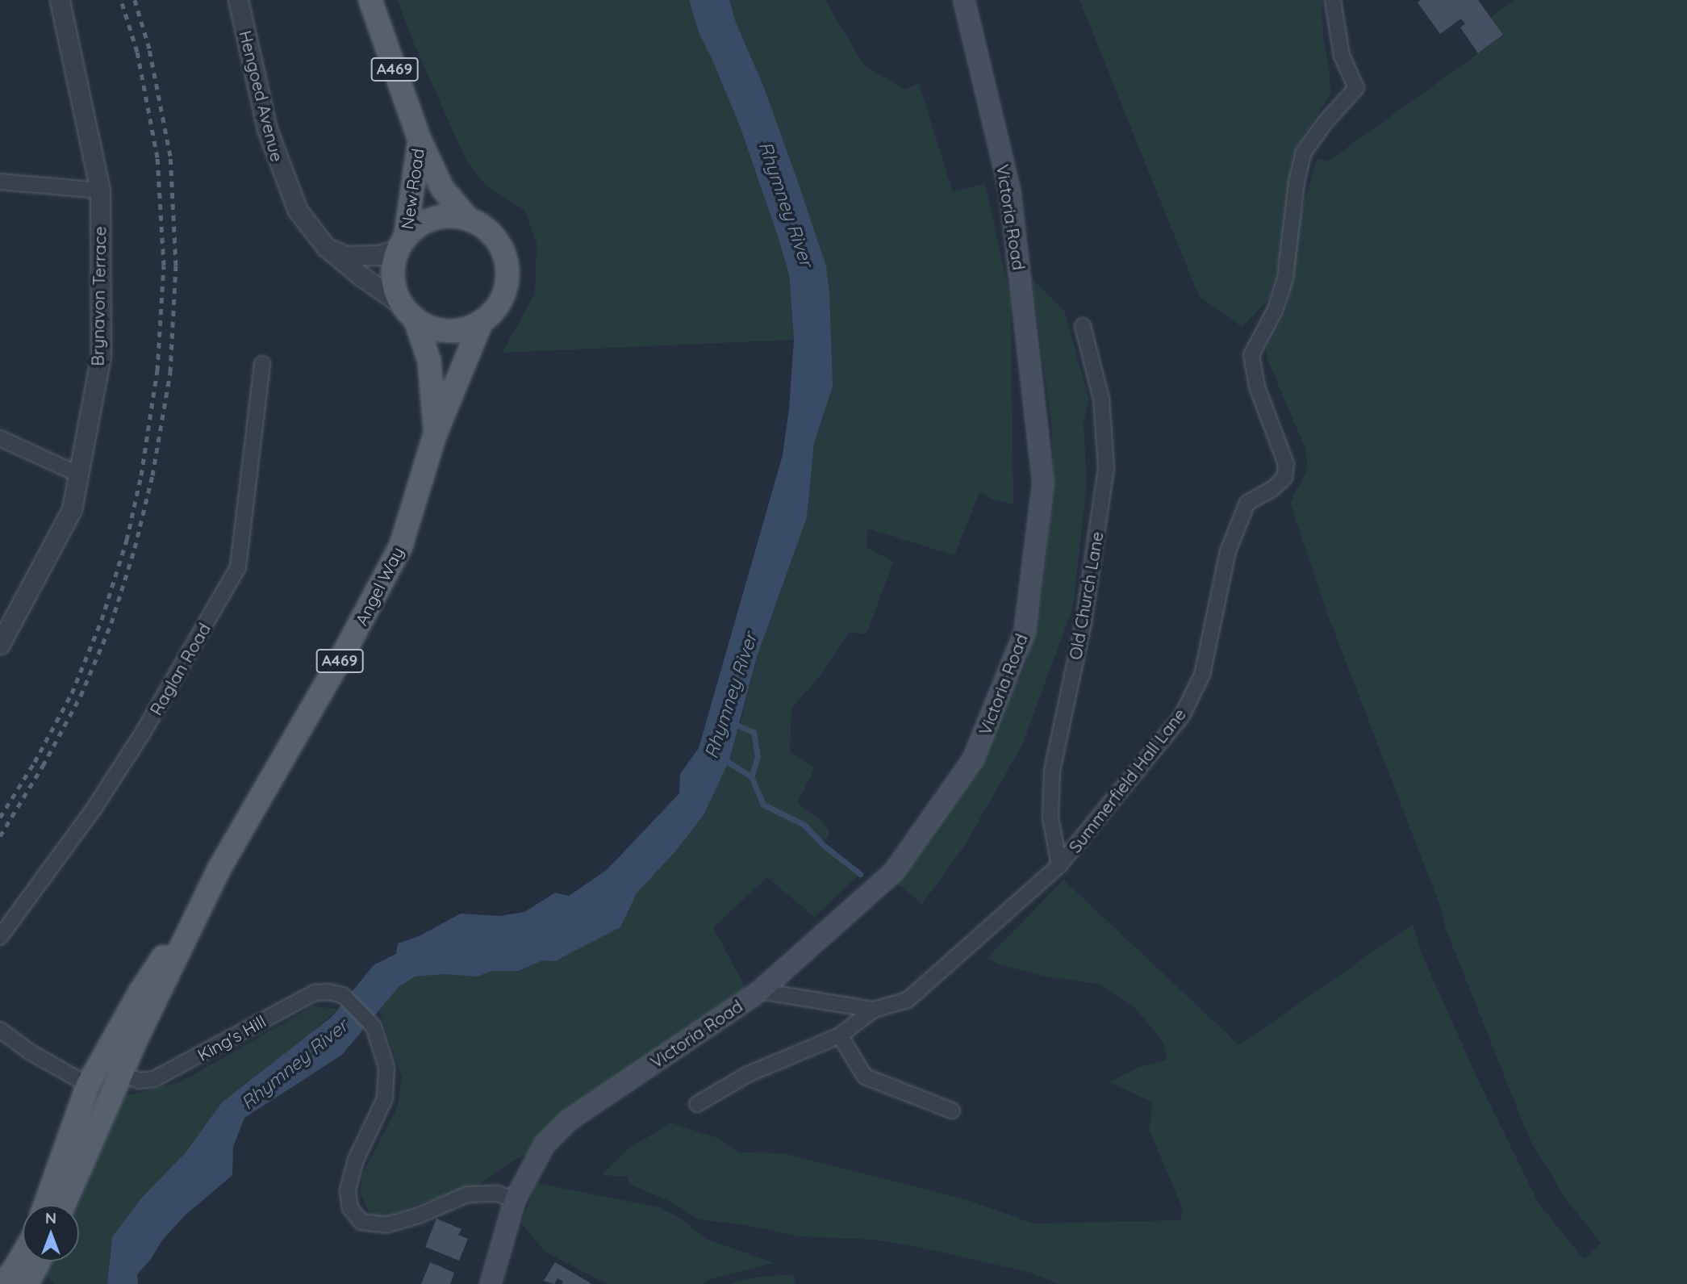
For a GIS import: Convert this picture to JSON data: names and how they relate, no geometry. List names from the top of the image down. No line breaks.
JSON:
{"streets":{"main road":["A469","New Road","Victoria Road","Angel Way"],"street":["Hengoed Avenue","Brynavon Terrace","Old Church Lane","Raglan Road","Summerfield Hall Lane","King's Hill"]},"crossings":[["A469","Angel Way"],["A469","King's Hill"],["Hengoed Avenue","New Road"],["Hengoed Avenue","Angel Way"],["New Road","Angel Way"],["Victoria Road","Summerfield Hall Lane"],["Victoria Road","King's Hill"],["Old Church Lane","Summerfield Hall Lane"]],"water":["Rhymney River"],"north":"top"}
